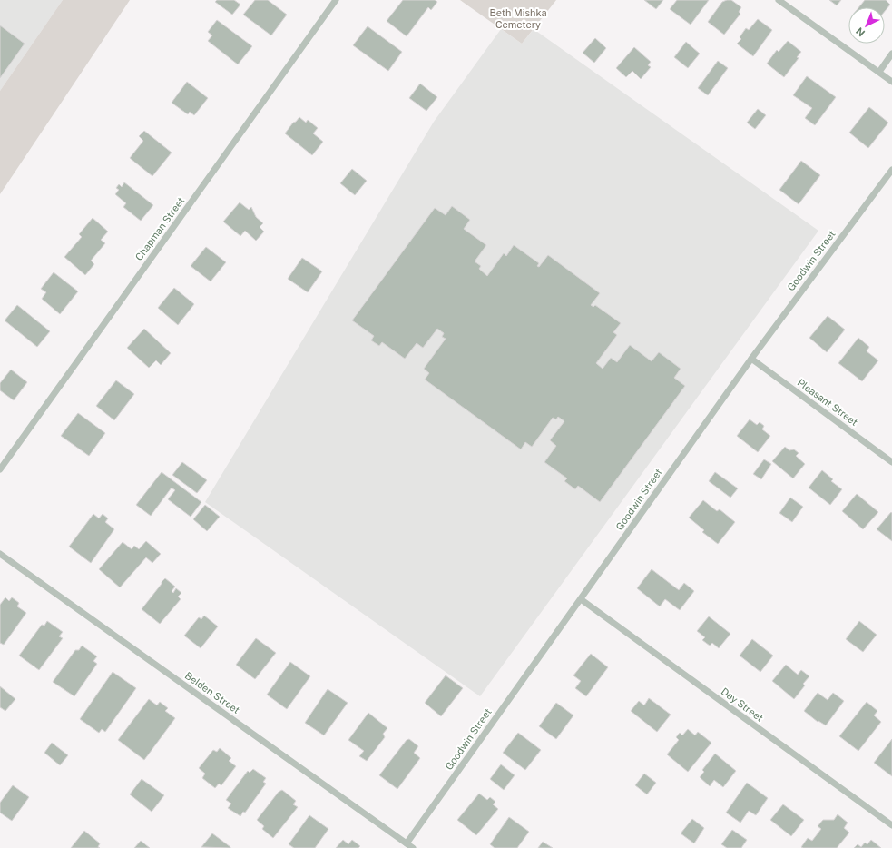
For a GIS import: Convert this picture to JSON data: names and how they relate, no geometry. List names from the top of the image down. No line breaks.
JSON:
{"streets":{"street":["Chapman Street","Goodwin Street","Pleasant Street","Belden Street","Day Street"]},"crossings":[["Goodwin Street","Pleasant Street"],["Goodwin Street","Belden Street"],["Goodwin Street","Day Street"]],"parks":["Beth Mishka Cemetery"],"north":"bottom left"}
